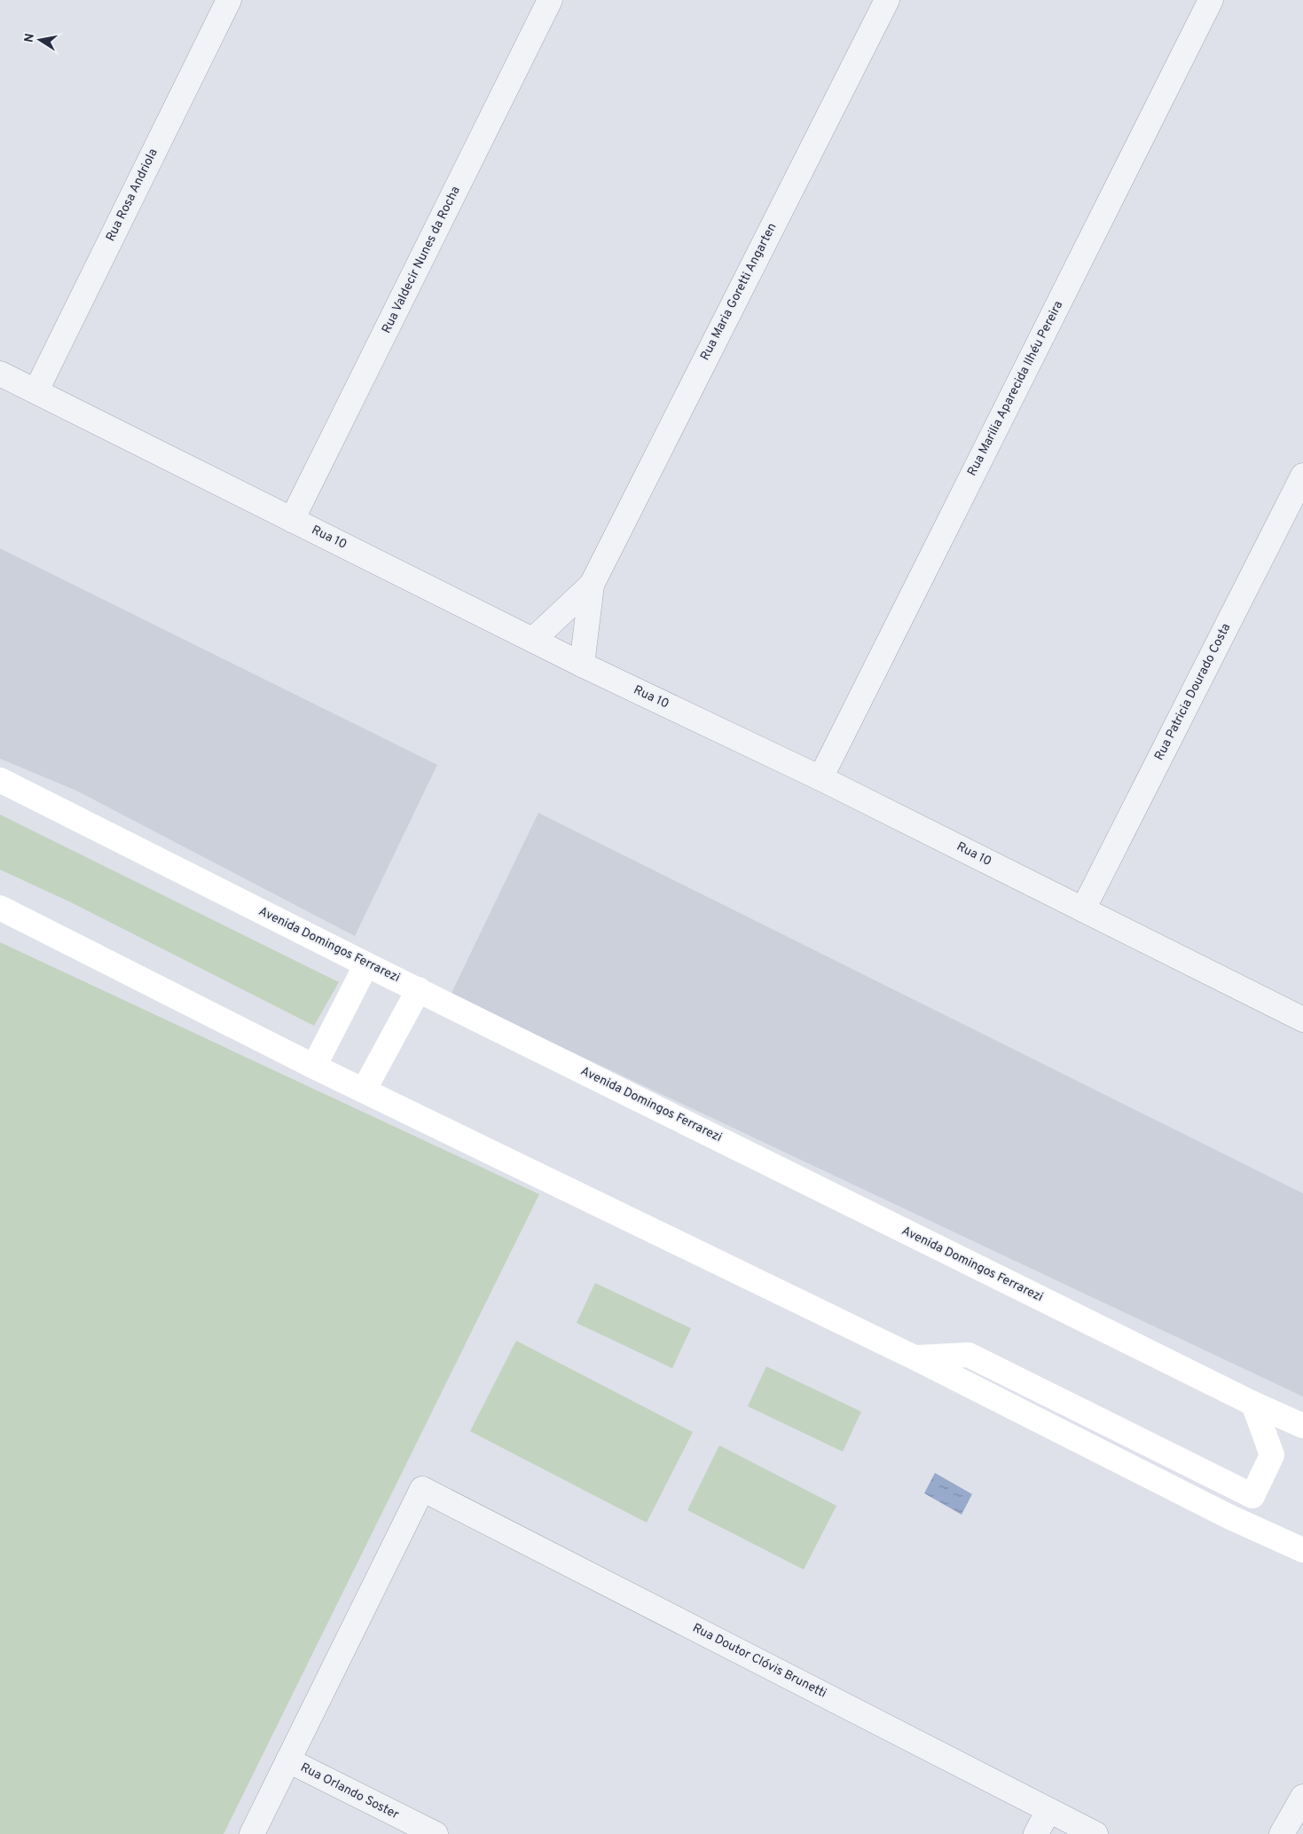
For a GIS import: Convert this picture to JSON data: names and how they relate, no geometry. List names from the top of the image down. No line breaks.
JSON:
{"streets":{"main road":["Avenida Domingos Ferrarezi"],"street":["Rua Rosa Andriola","Rua Valdecir Nunes da Rocha","Rua Maria Goretti Angarten","Rua Marilia Aparecida Ilhéu Pereira","Rua 10","Rua Patricia Dourado Costa","Rua Doutor Clóvis Brunetti","Rua Orlando Soster"]},"crossings":[["Rua Rosa Andriola","Rua 10"],["Rua Valdecir Nunes da Rocha","Rua 10"],["Rua Maria Goretti Angarten","Rua 10"],["Rua Marilia Aparecida Ilhéu Pereira","Rua 10"],["Rua 10","Rua Patricia Dourado Costa"],["Rua Doutor Clóvis Brunetti","Rua Orlando Soster"]],"north":"left"}
